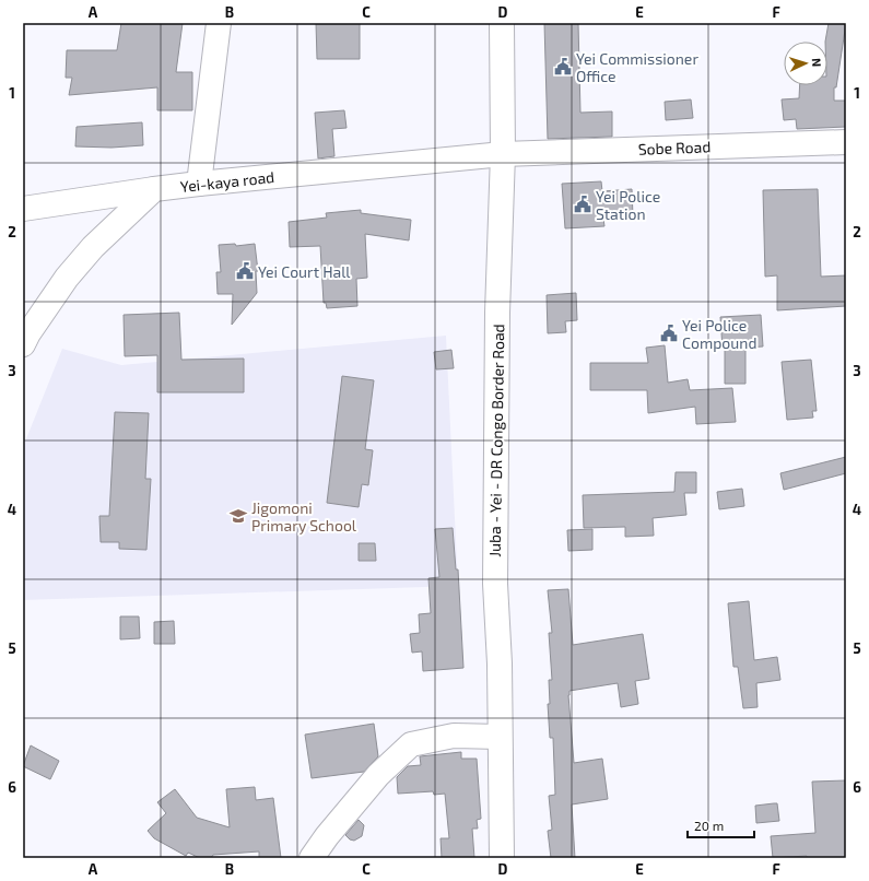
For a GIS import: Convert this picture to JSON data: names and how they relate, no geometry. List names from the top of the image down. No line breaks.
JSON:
{"streets":{"main road":["Sobe Road","Yei-kaya road","Juba - Yei - DR Congo Border Road"]},"crossings":[["Sobe Road","Yei-kaya road"],["Sobe Road","Juba - Yei - DR Congo Border Road"],["Yei-kaya road","Juba - Yei - DR Congo Border Road"]],"places":{"public building":["Yei Commissioner Office","Yei Police Station","Yei Court Hall","Yei Police Compound"],"school or university":["Jigomoni Primary School"]},"scale_bar":"20 m","north":"right","grid":{"columns":["A","B","C","D","E","F"],"rows":["1","2","3","4","5","6"]}}
